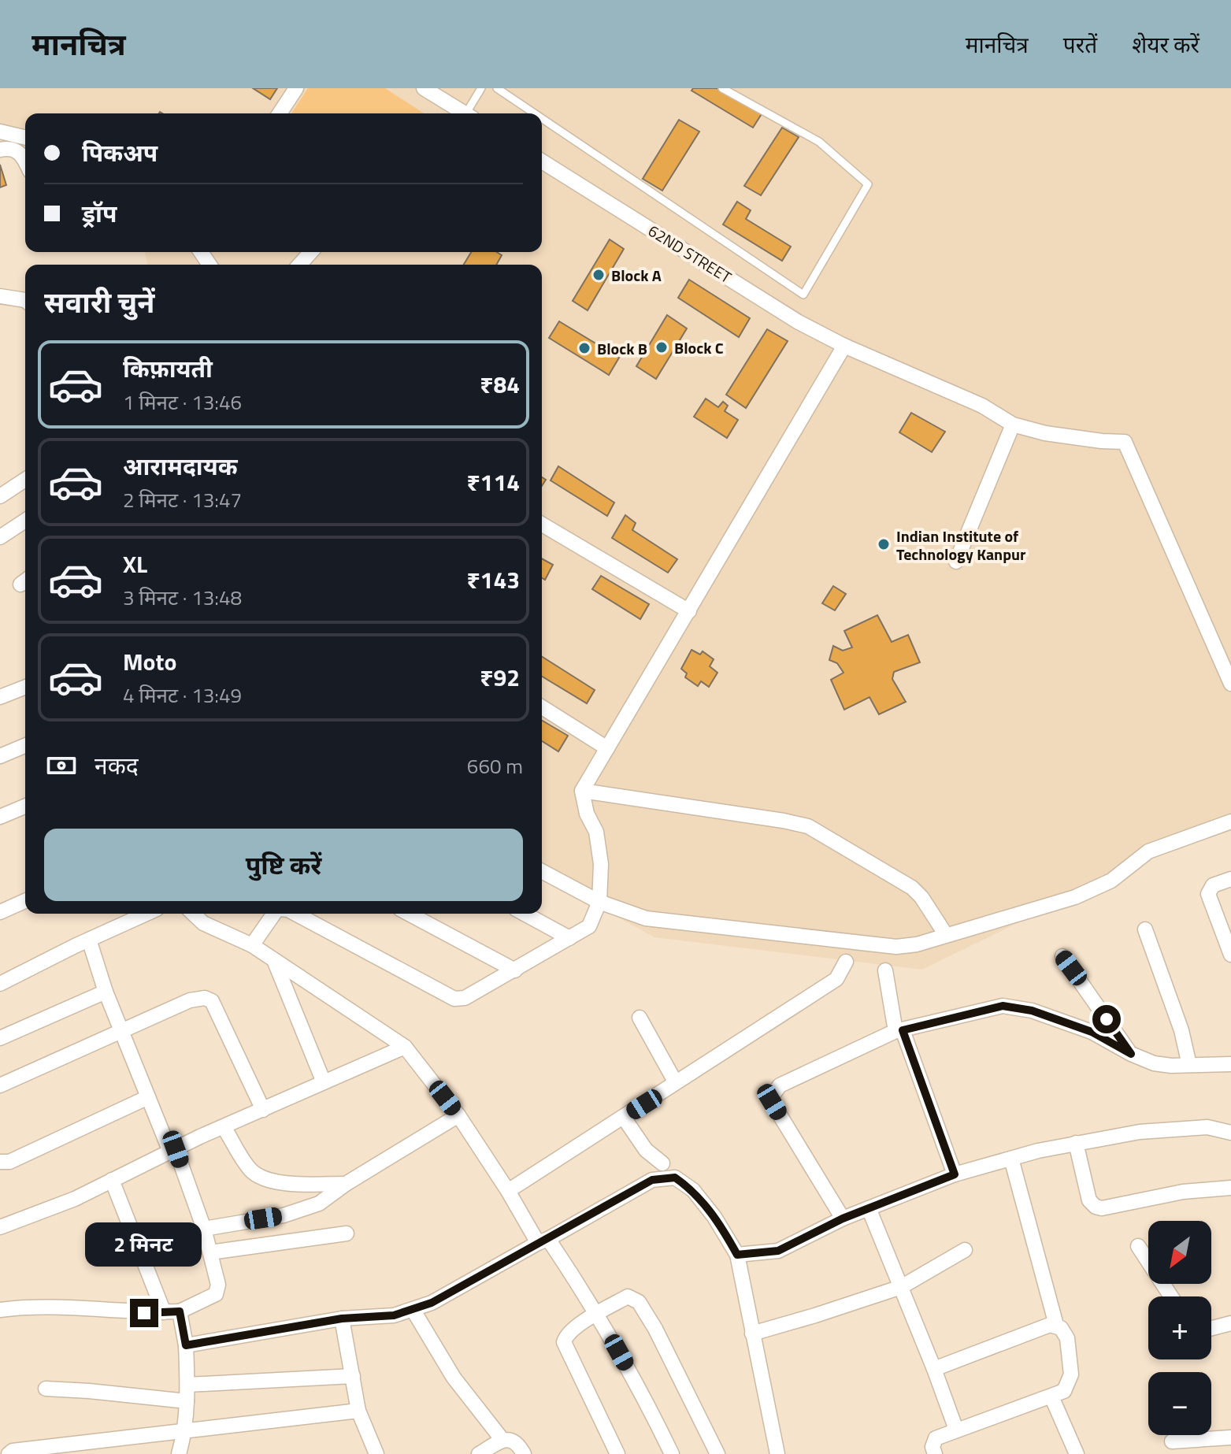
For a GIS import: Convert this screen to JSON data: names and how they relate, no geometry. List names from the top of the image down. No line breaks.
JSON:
{"streets":{"street":["62ND STREET"]},"places":["Block A","Block C","Block B","Indian Institute of Technology Kanpur"],"north":"bottom left","page":{"header":"मानचित्र","nav":["मानचित्र","परतें","शेयर करें"],"banner":["पिकअप","ड्रॉप"],"heading":"सवारी चुनें","list":[{"name":"किफ़ायती","note":"1 मिनट · 13:46","value":"₹84"},{"name":"आरामदायक","note":"2 मिनट · 13:47","value":"₹114"},{"name":"XL","note":"3 मिनट · 13:48","value":"₹143"},{"name":"Moto","note":"4 मिनट · 13:49","value":"₹92"}],"pay":["नकद","660 m"],"buttons":"पुष्टि करें","map_buttons":["+","−"],"bubble":"2 मिनट"}}
